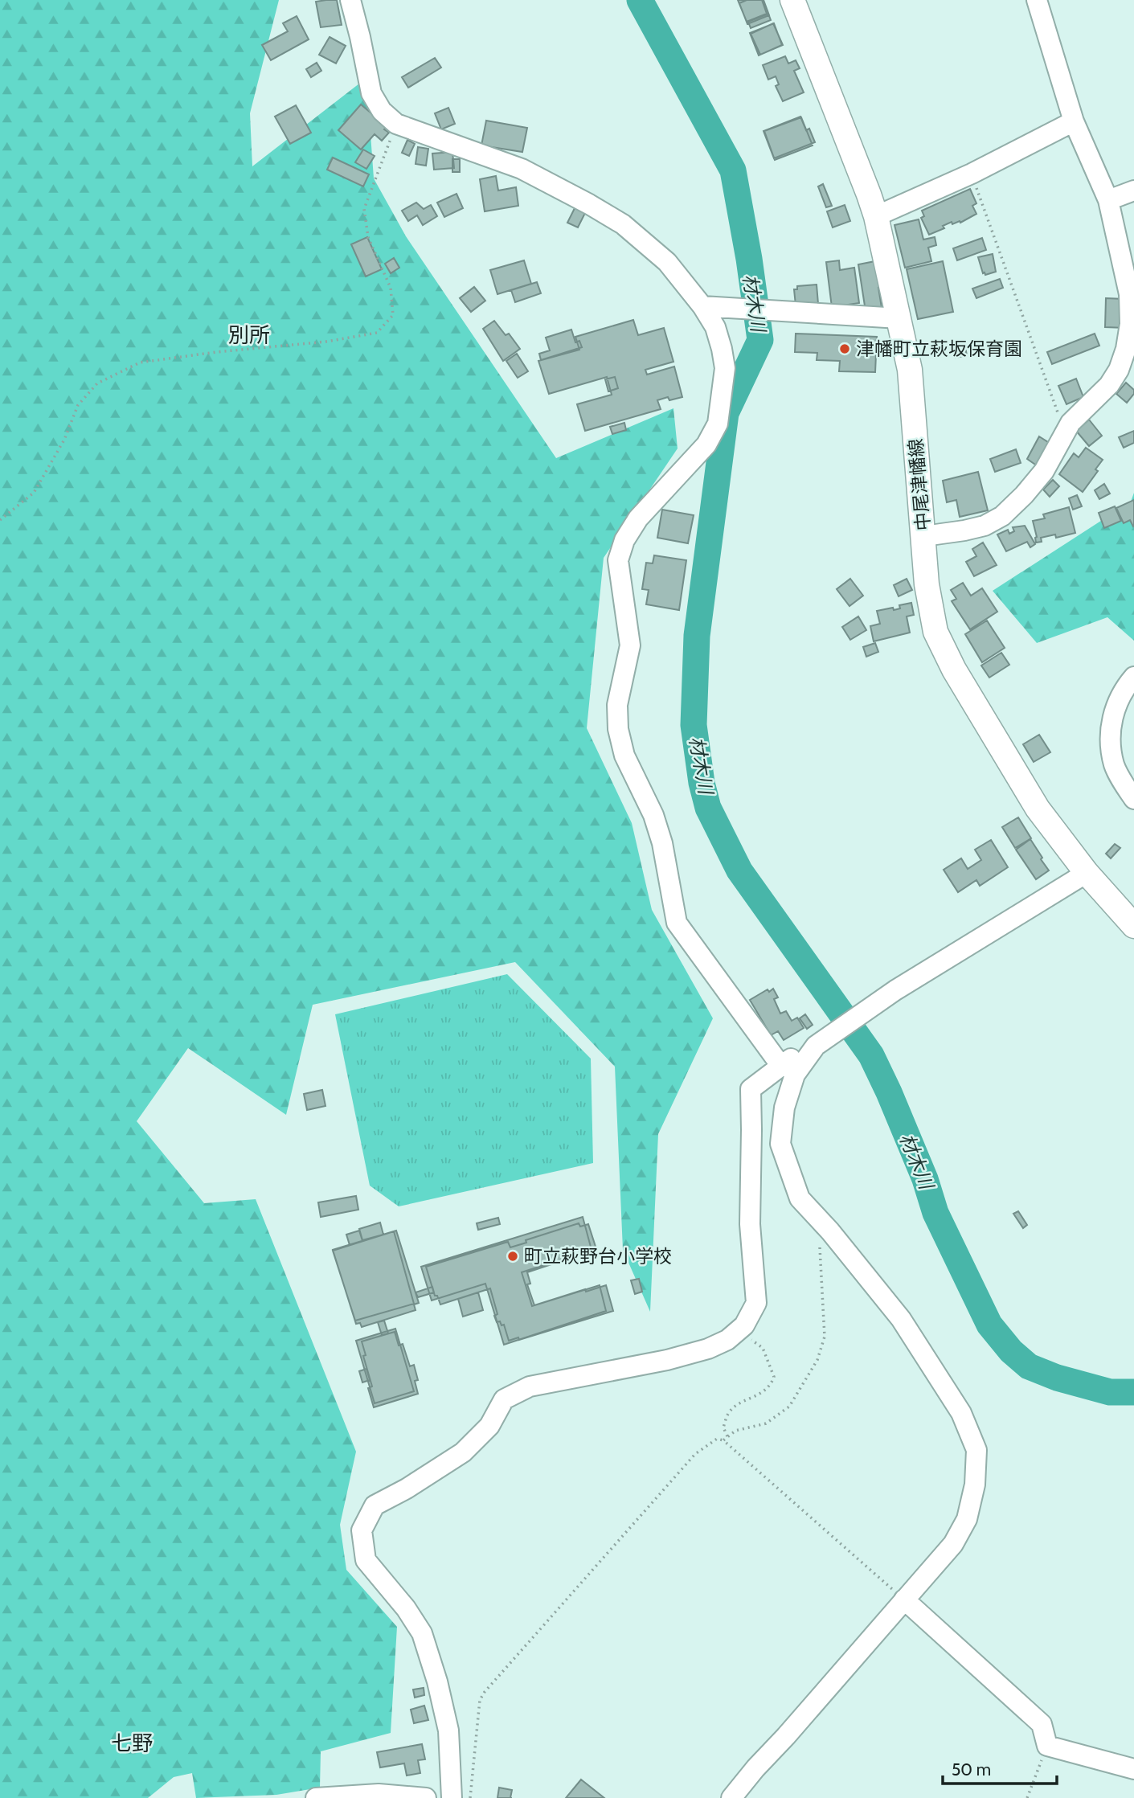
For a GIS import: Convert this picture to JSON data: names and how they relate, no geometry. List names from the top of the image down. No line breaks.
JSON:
{"streets":{"main road":["中尾津幡線"]},"districts":["別所","七野"],"water":["材木川"],"places":["津幡町立萩坂保育園","町立萩野台小学校"],"scale_bar":"50 m"}
